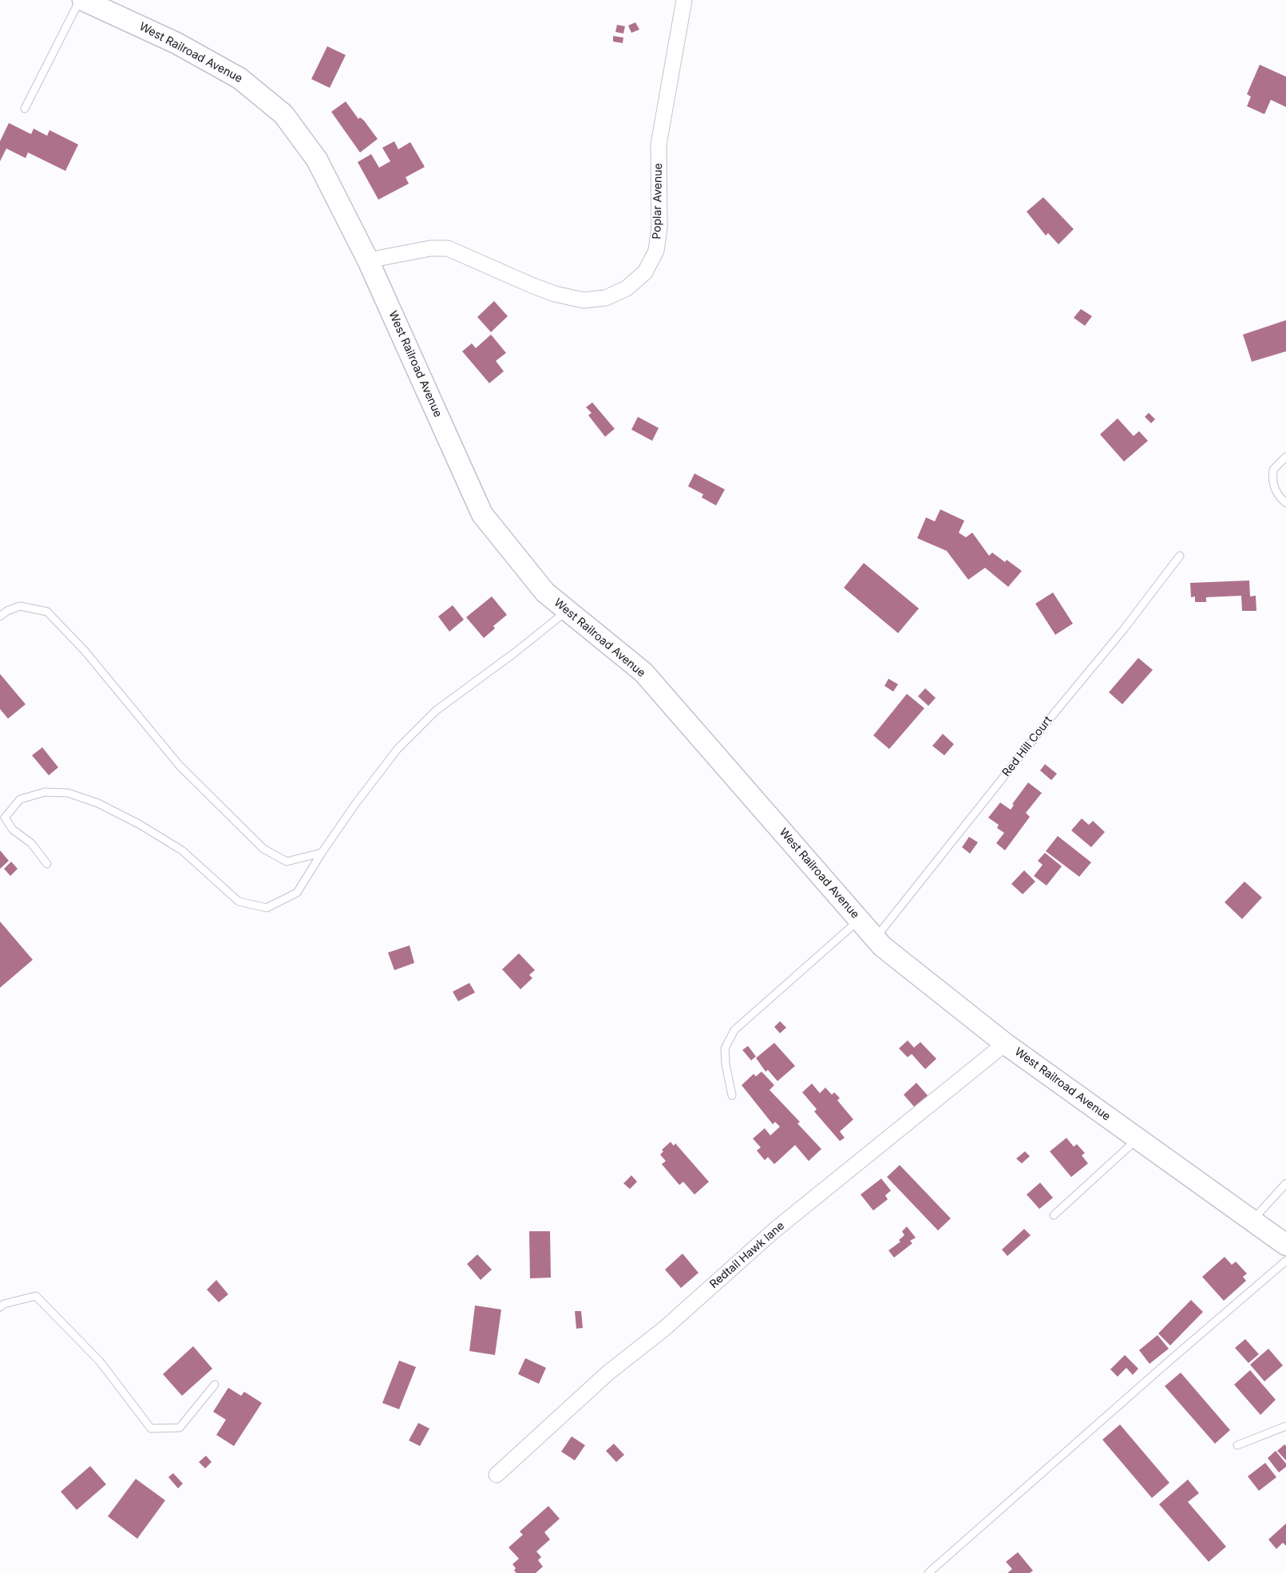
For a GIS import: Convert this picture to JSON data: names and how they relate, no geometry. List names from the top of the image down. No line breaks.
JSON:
{"streets":{"main road":["West Railroad Avenue"],"street":["Poplar Avenue","Redtail Hawk lane"],"lane":["Red Hill Court"]},"crossings":[["West Railroad Avenue","Poplar Avenue"],["West Railroad Avenue","Red Hill Court"],["West Railroad Avenue","Redtail Hawk lane"]]}
